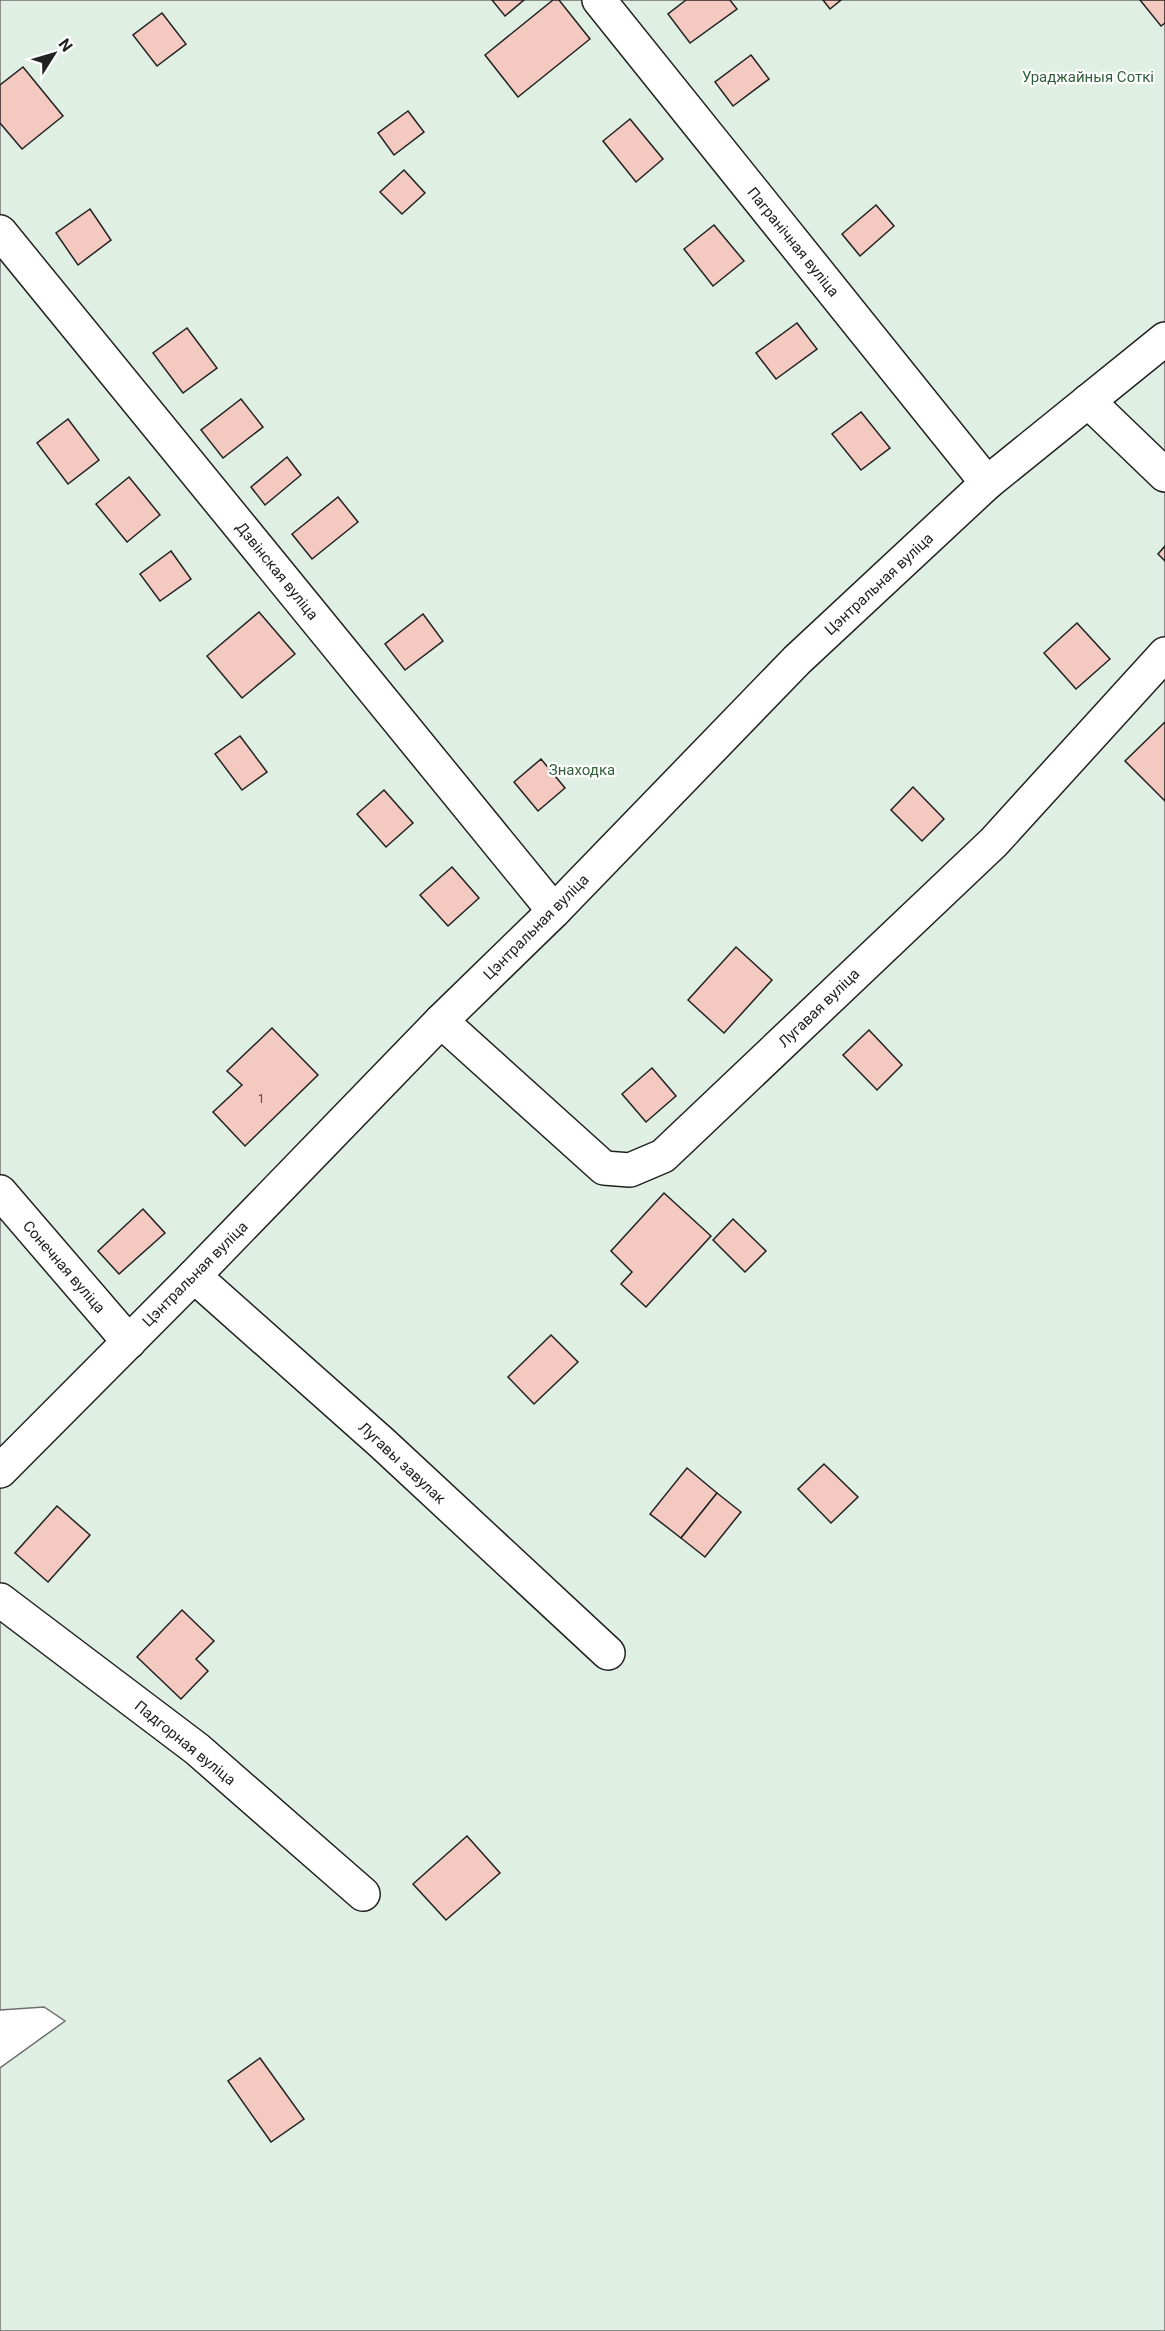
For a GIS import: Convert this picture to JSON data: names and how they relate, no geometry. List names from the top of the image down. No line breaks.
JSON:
{"streets":{"street":["Пагранічная вуліца","Дзвінская вуліца","Цэнтральная вуліца","Лугавая вуліца","Сонечная вуліца","Лугавы завулак","Падгорная вуліца"]},"crossings":[["Пагранічная вуліца","Цэнтральная вуліца"],["Дзвінская вуліца","Цэнтральная вуліца"],["Цэнтральная вуліца","Лугавая вуліца"],["Цэнтральная вуліца","Сонечная вуліца"],["Цэнтральная вуліца","Лугавы завулак"]],"parks":["Ураджайныя Соткі","Знаходка"],"house_numbers":["1"],"north":"top right"}
